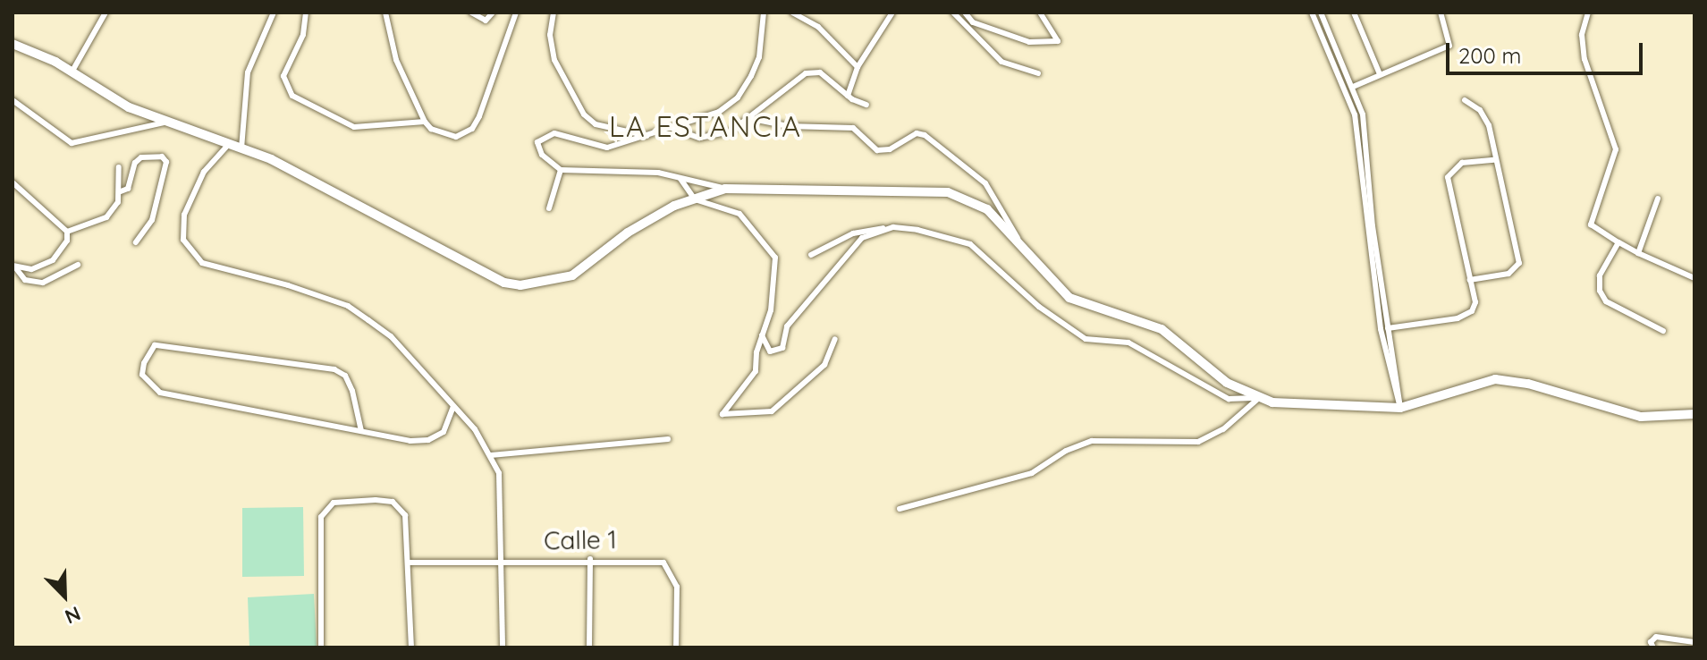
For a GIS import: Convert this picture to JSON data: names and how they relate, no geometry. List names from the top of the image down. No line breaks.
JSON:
{"streets":{"street":["Calle 1"]},"districts":["LA ESTANCIA"],"scale_bar":"200 m","north":"bottom right"}
